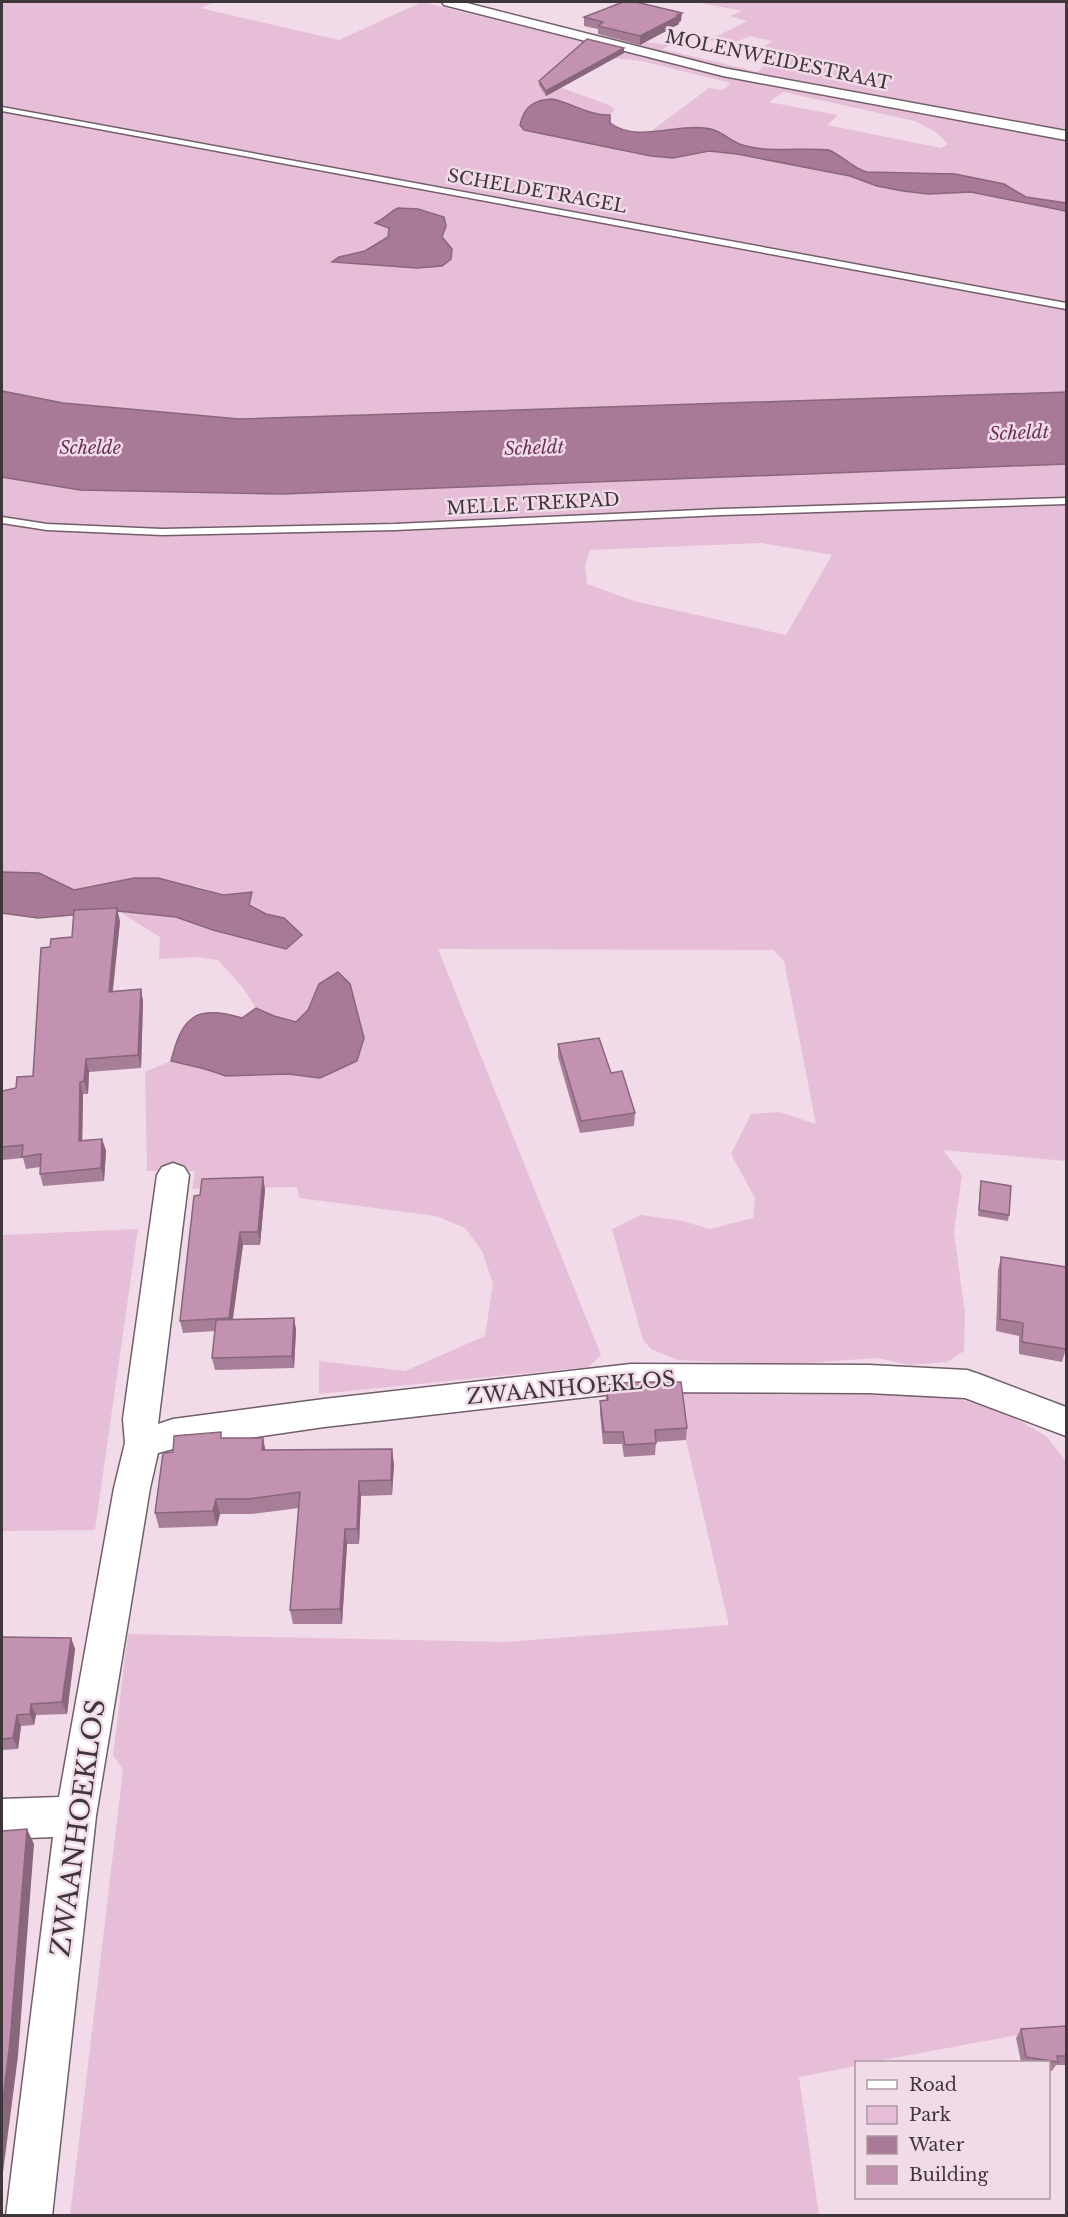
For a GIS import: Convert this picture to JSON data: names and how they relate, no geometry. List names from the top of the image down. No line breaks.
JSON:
{"streets":{"street":["MOLENWEIDESTRAAT","ZWAANHOEKLOS"],"lane":["SCHELDETRAGEL","MELLE TREKPAD"]},"water":["Scheldt","Schelde"],"legend":["Road","Park","Water","Building"]}
